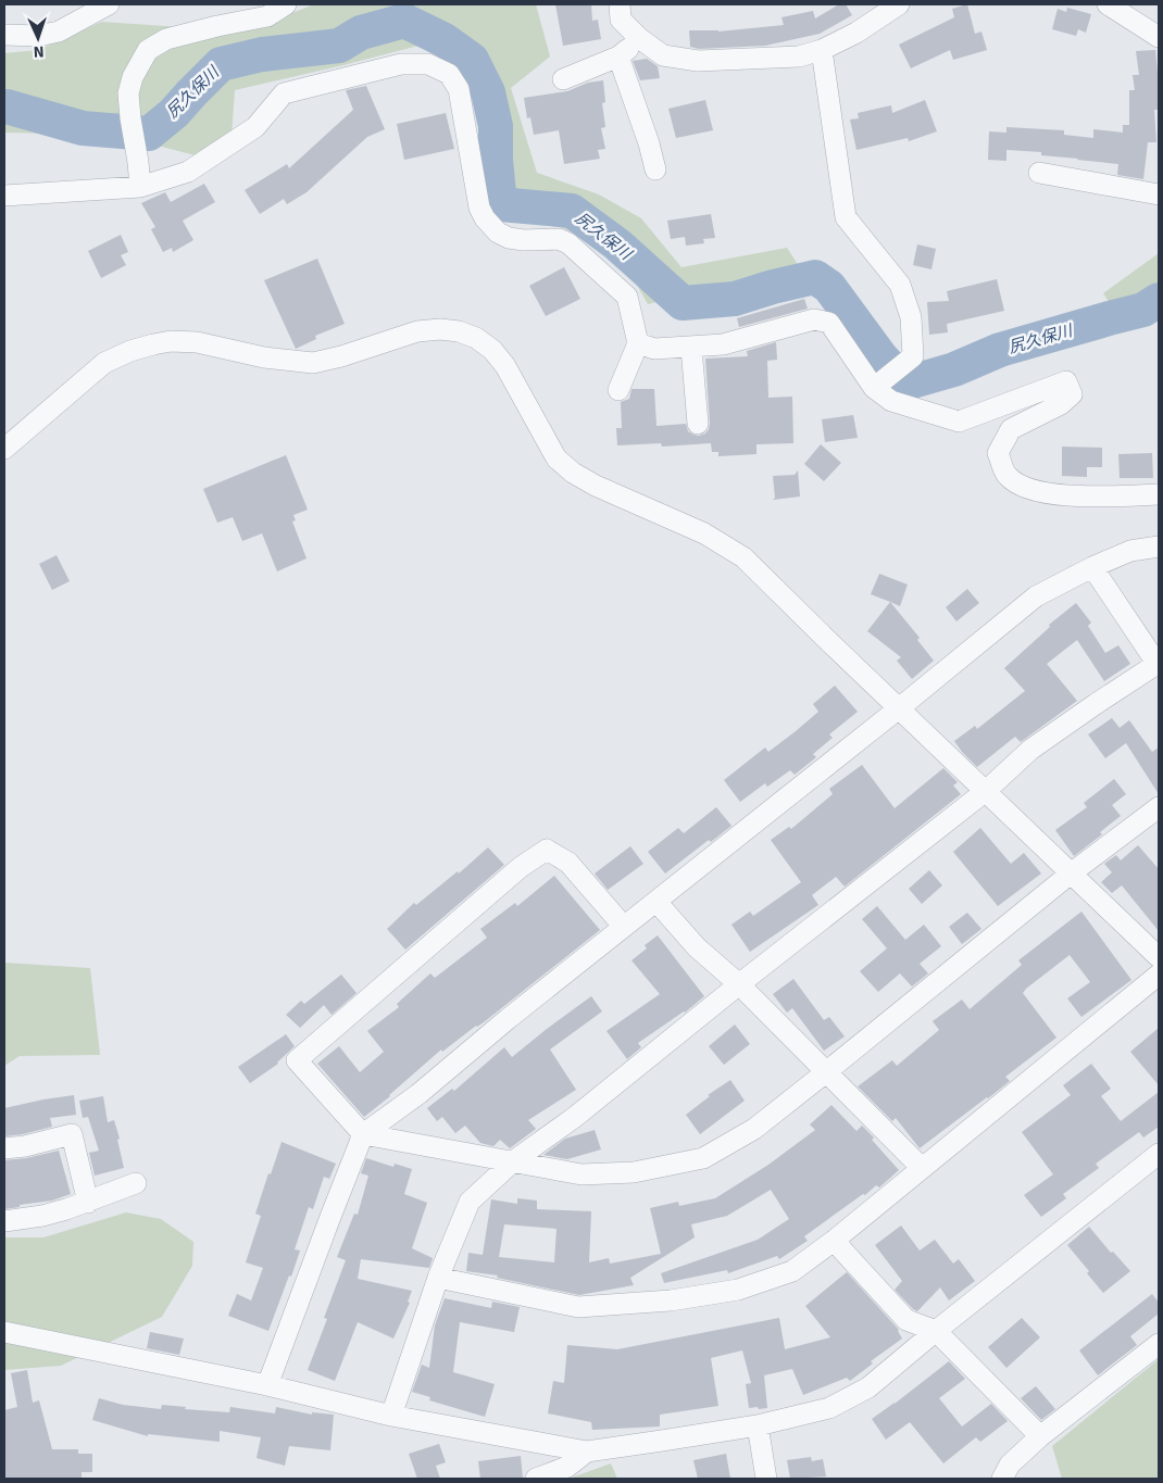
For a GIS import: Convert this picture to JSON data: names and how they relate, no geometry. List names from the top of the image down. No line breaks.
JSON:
{"water":["尻久保川"],"north":"bottom"}
